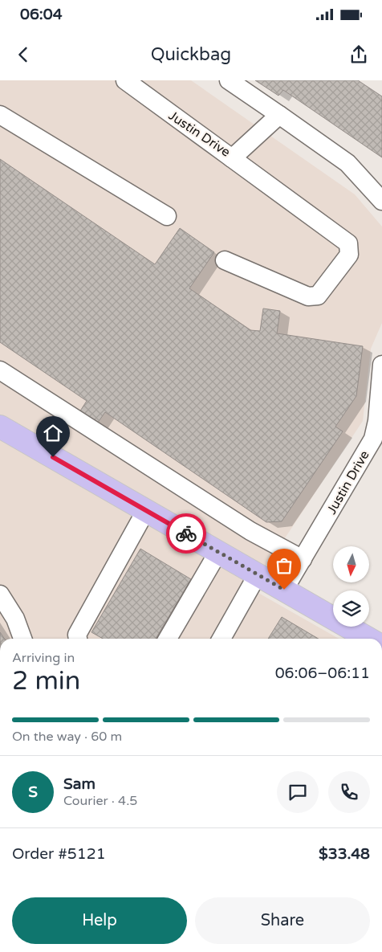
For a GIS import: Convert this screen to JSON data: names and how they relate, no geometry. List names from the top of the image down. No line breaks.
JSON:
{"streets":{"lane":["Justin Drive"]},"north":"bottom","page":{"status":"06:04","header":"Quickbag","heading":["2 min","Arriving in","06:06–06:11"],"panel":["Sam","Courier · 4.5","Order #5121","$33.48"],"bar":"On the way · 60 m","round":"S","buttons":["Help","Share"]}}
